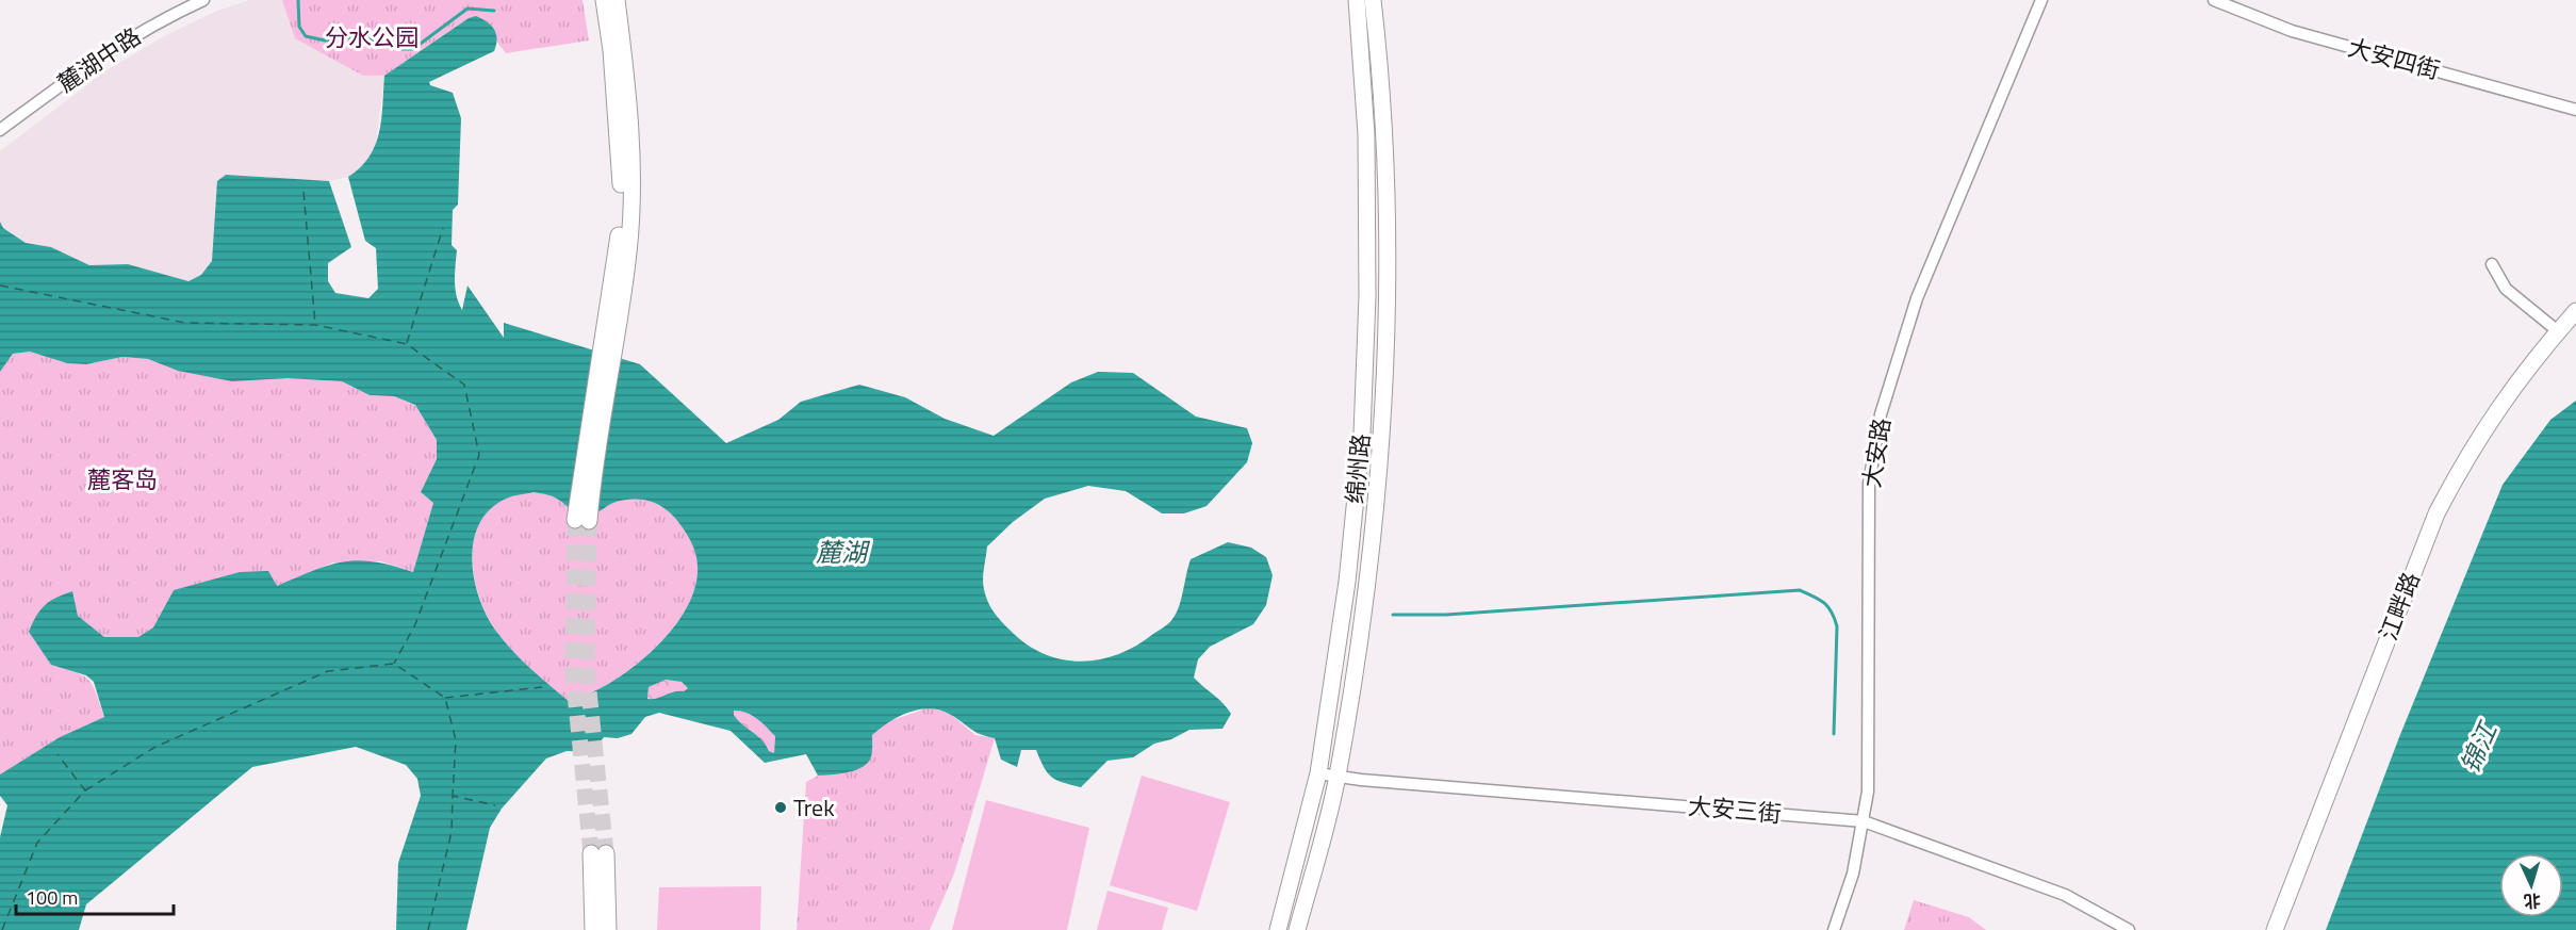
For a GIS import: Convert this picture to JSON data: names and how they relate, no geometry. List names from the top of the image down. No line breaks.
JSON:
{"streets":{"main road":["绵州路","江畔路"],"street":["大安四街","麓湖中路","大安路","大安三街"]},"crossings":[["大安路","大安三街"],["绵州路","大安三街"]],"water":["麓湖","锦江"],"parks":["分水公园","麓客岛"],"places":["Trek"],"scale_bar":"100 m","north":"bottom"}
